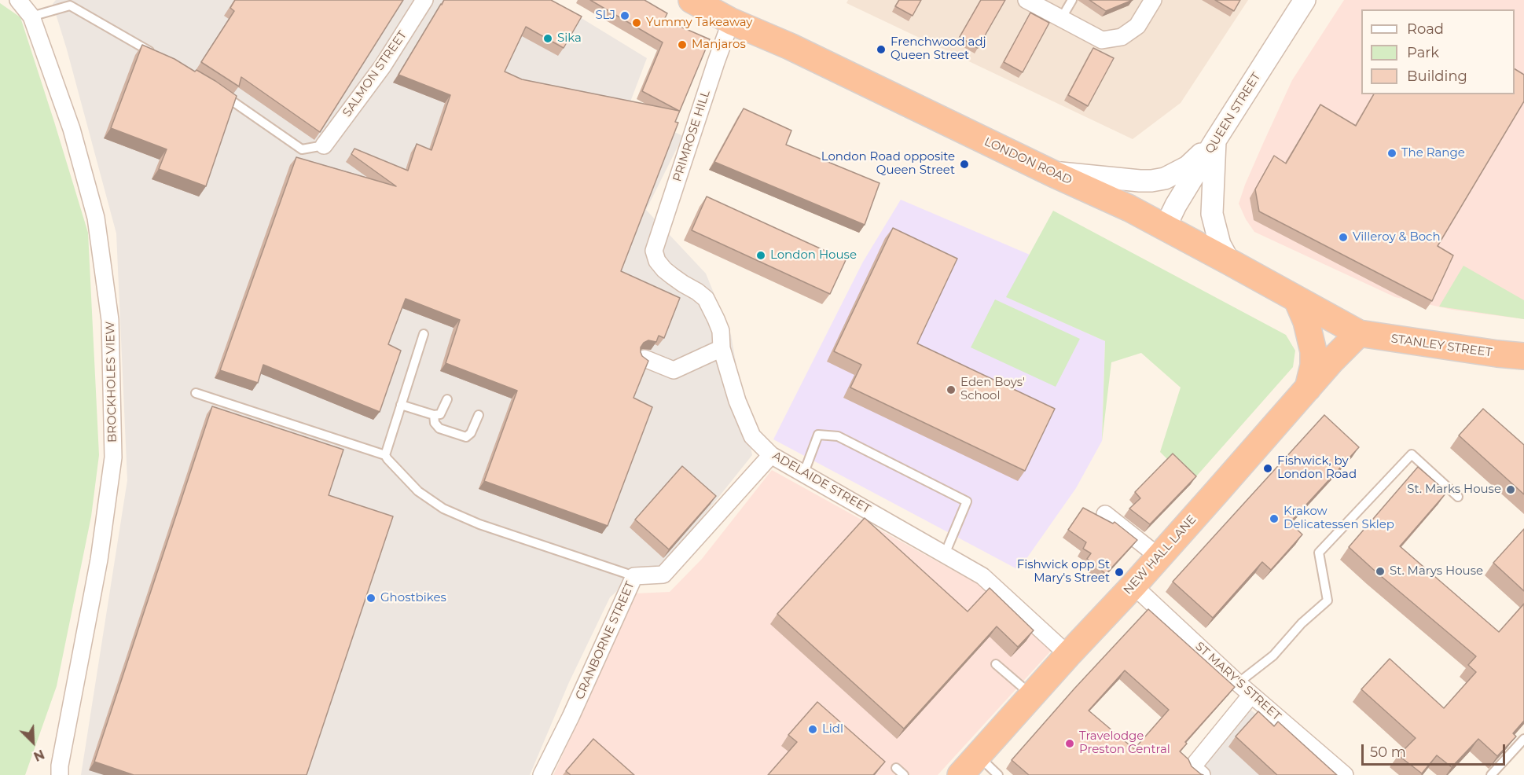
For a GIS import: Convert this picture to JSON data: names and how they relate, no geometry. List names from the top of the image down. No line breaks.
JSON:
{"streets":{"highway":["LONDON ROAD","STANLEY STREET","NEW HALL LANE"],"street":["SALMON STREET","QUEEN STREET","PRIMROSE HILL","BROCKHOLES VIEW","ADELAIDE STREET","CRANBORNE STREET","ST MARY'S STREET"]},"crossings":[["QUEEN STREET","LONDON ROAD"],["PRIMROSE HILL","LONDON ROAD"],["PRIMROSE HILL","ADELAIDE STREET"],["LONDON ROAD","STANLEY STREET"],["LONDON ROAD","NEW HALL LANE"],["STANLEY STREET","NEW HALL LANE"],["ADELAIDE STREET","NEW HALL LANE"],["ADELAIDE STREET","CRANBORNE STREET"],["NEW HALL LANE","ST MARY'S STREET"]],"places":["SLJ","Yummy Takeaway","Sika","Manjaros","Frenchwood adj Queen Street","The Range","London Road opposite Queen Street","Villeroy & Boch","London House","Eden Boys' School","Fishwick, by London Road","St. Marks House","Krakow Delicatessen Sklep","St. Marys House","Fishwick opp St Mary's Street","Ghostbikes","Lidl","Travelodge Preston Central"],"legend":["Road","Park","Building"],"scale_bar":"50 m","north":"bottom right"}
